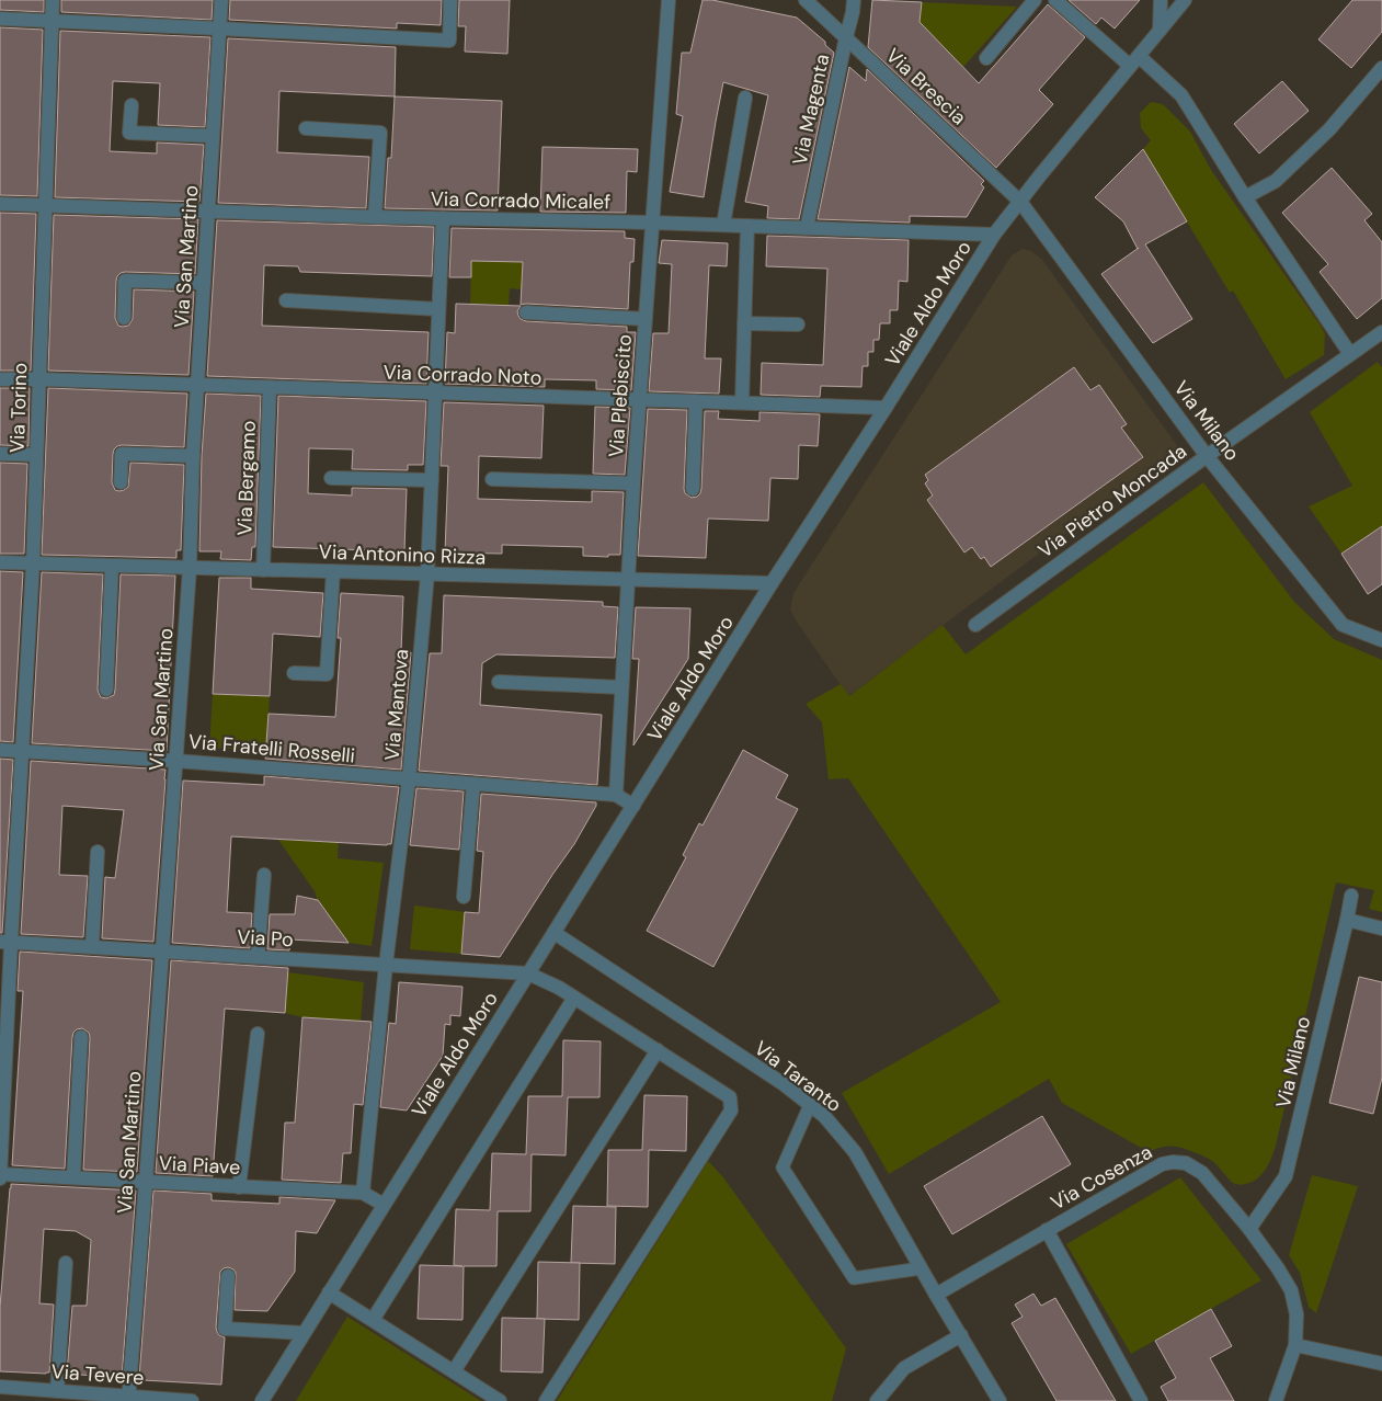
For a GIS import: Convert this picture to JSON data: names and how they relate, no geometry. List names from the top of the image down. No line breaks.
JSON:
{"streets":{"street":["Via Brescia","Via Magenta","Via Corrado Micalef","Via San Martino","Viale Aldo Moro","Via Corrado Noto","Via Plebiscito","Via Torino","Via Milano","Via Bergamo","Via Pietro Moncada","Via Antonino Rizza","Via Mantova","Via Fratelli Rosselli","Via Po","Via Taranto","Via Piave","Via Cosenza","Via Tevere"]},"crossings":[["Via Brescia","Via Magenta"],["Via Brescia","Viale Aldo Moro"],["Via Brescia","Via Milano"],["Via Magenta","Via Corrado Micalef"],["Via Corrado Micalef","Via San Martino"],["Via Corrado Micalef","Viale Aldo Moro"],["Via Corrado Micalef","Via Plebiscito"],["Via Corrado Micalef","Via Torino"],["Via Corrado Micalef","Via Mantova"],["Via San Martino","Via Corrado Noto"],["Via San Martino","Via Antonino Rizza"],["Via San Martino","Via Fratelli Rosselli"],["Via San Martino","Via Po"],["Via San Martino","Via Piave"],["Via San Martino","Via Tevere"],["Viale Aldo Moro","Via Corrado Noto"],["Viale Aldo Moro","Via Milano"],["Viale Aldo Moro","Via Antonino Rizza"],["Viale Aldo Moro","Via Po"],["Viale Aldo Moro","Via Taranto"],["Via Corrado Noto","Via Plebiscito"],["Via Corrado Noto","Via Torino"],["Via Corrado Noto","Via Bergamo"],["Via Corrado Noto","Via Mantova"],["Via Plebiscito","Via Antonino Rizza"],["Via Plebiscito","Via Fratelli Rosselli"],["Via Torino","Via Antonino Rizza"],["Via Torino","Via Fratelli Rosselli"],["Via Torino","Via Po"],["Via Torino","Via Piave"],["Via Milano","Via Pietro Moncada"],["Via Milano","Via Cosenza"],["Via Bergamo","Via Antonino Rizza"],["Via Antonino Rizza","Via Mantova"],["Via Mantova","Via Fratelli Rosselli"],["Via Mantova","Via Po"],["Via Mantova","Via Piave"],["Via Taranto","Via Cosenza"]]}
